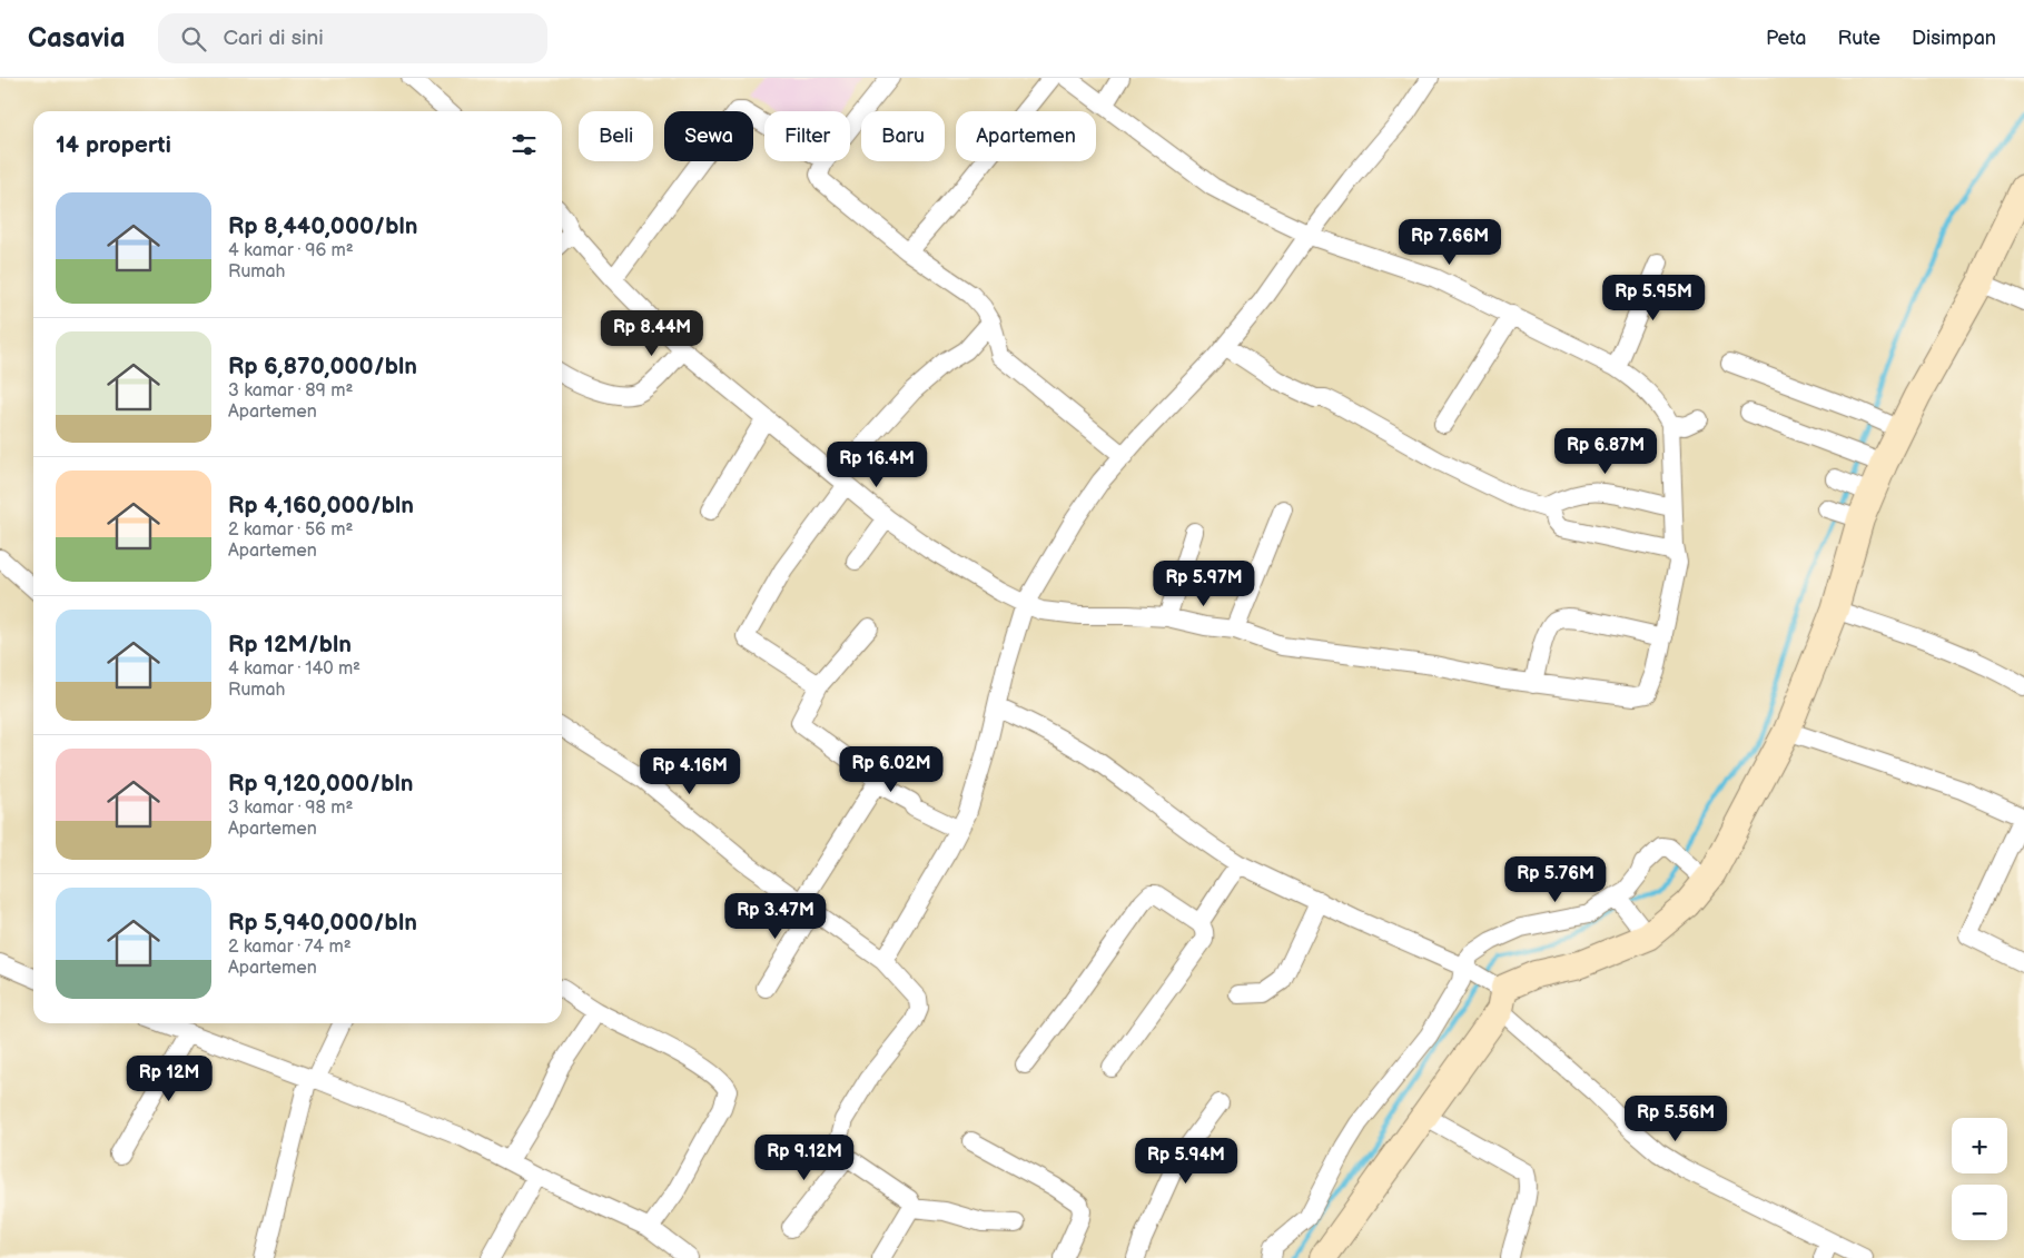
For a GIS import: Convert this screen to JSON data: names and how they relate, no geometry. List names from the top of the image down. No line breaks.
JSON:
{"page":{"header":"Casavia","search":"Cari di sini","nav":["Peta","Rute","Disimpan"],"chip":["Beli","Sewa","Filter","Baru","Apartemen"],"heading":"14 properti","list":[{"name":"Rp 8,440,000/bln","note":"4 kamar · 96 m² · Rumah"},{"name":"Rp 6,870,000/bln","note":"3 kamar · 89 m² · Apartemen"},{"name":"Rp 4,160,000/bln","note":"2 kamar · 56 m² · Apartemen"},{"name":"Rp 12M/bln","note":"4 kamar · 140 m² · Rumah"},{"name":"Rp 9,120,000/bln","note":"3 kamar · 98 m² · Apartemen"},{"name":"Rp 5,940,000/bln","note":"2 kamar · 74 m² · Apartemen"}],"price":["Rp 7.66M","Rp 5.95M","Rp 8.44M","Rp 6.87M","Rp 16.4M","Rp 5.97M","Rp 6.02M","Rp 4.16M","Rp 5.76M","Rp 3.47M","Rp 12M","Rp 5.56M","Rp 9.12M","Rp 5.94M"],"map_buttons":["+","−"]}}
